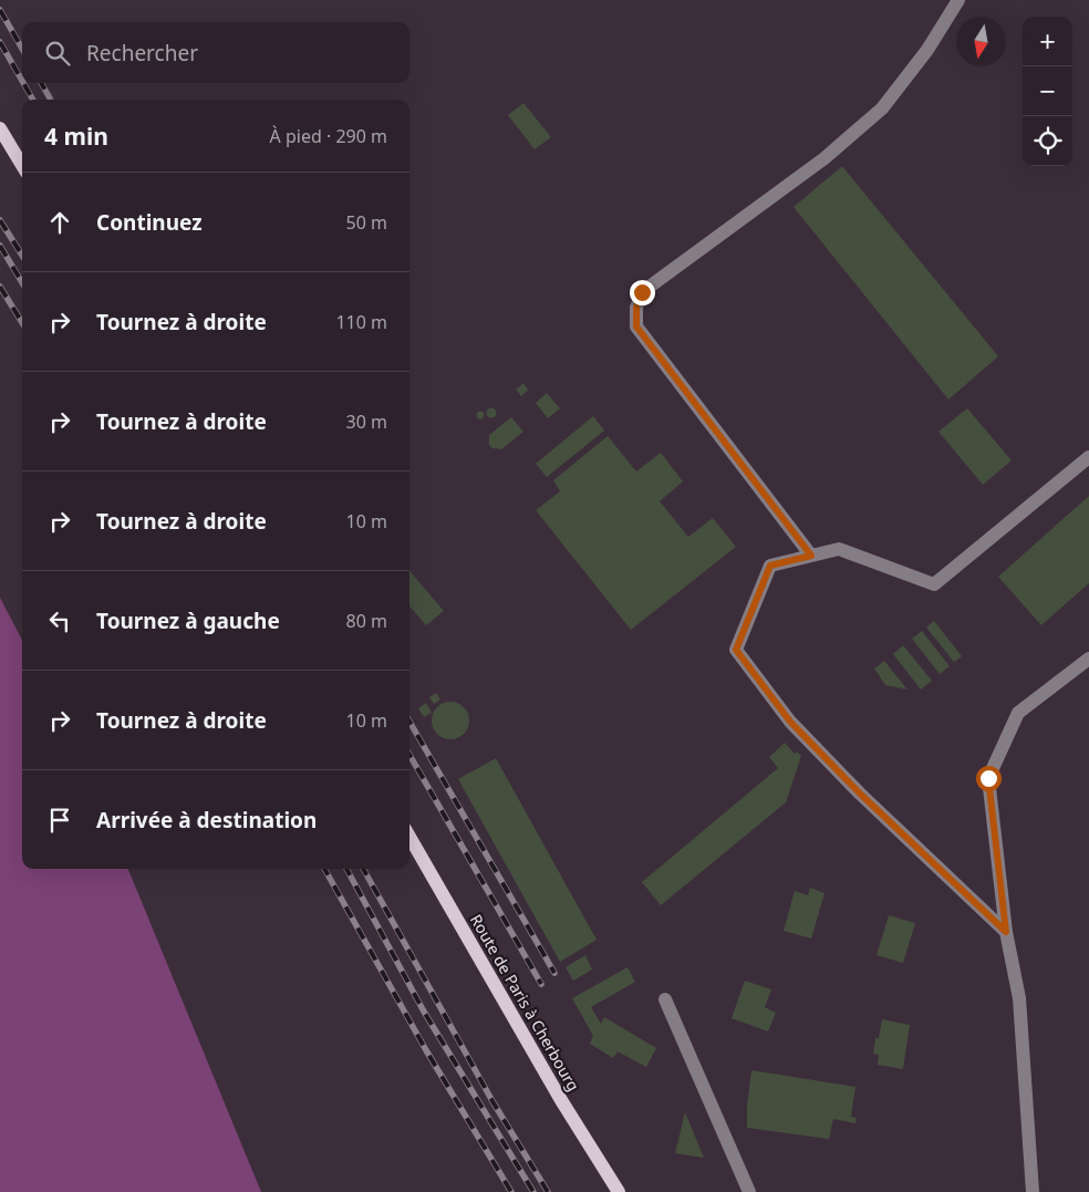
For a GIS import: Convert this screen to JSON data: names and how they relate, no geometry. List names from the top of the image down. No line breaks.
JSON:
{"streets":{"main road":["Route de Paris à Cherbourg"]},"north":"bottom","page":{"map_buttons":["+","−"],"search":"Rechercher","heading":["4 min","À pied · 290 m"],"list":[["Continuez","50 m"],["Tournez à droite","110 m"],["Tournez à droite","30 m"],["Tournez à droite","10 m"],["Tournez à gauche","80 m"],["Tournez à droite","10 m"],"Arrivée à destination"]}}
